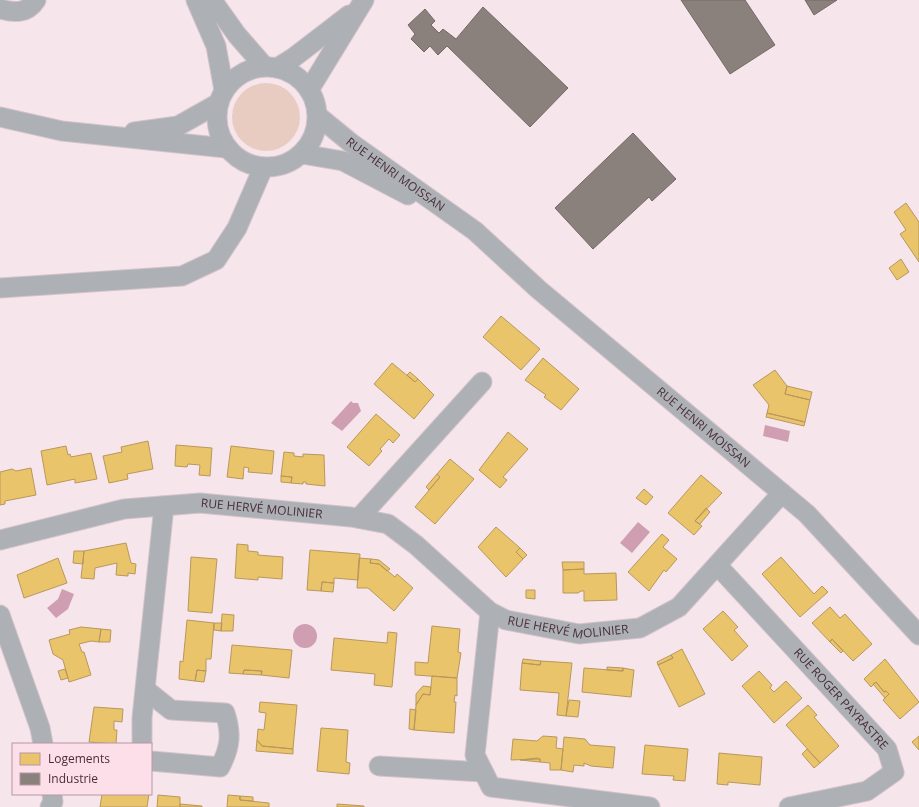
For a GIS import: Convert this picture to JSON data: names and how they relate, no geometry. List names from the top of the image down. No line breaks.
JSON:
{"streets":{"street":["RUE HENRI MOISSAN","RUE HERVÉ MOLINIER","RUE ROGER PAYRASTRE"]},"crossings":[["RUE HENRI MOISSAN","RUE HERVÉ MOLINIER"],["RUE HERVÉ MOLINIER","RUE ROGER PAYRASTRE"]],"legend":["Logements","Industrie"]}
